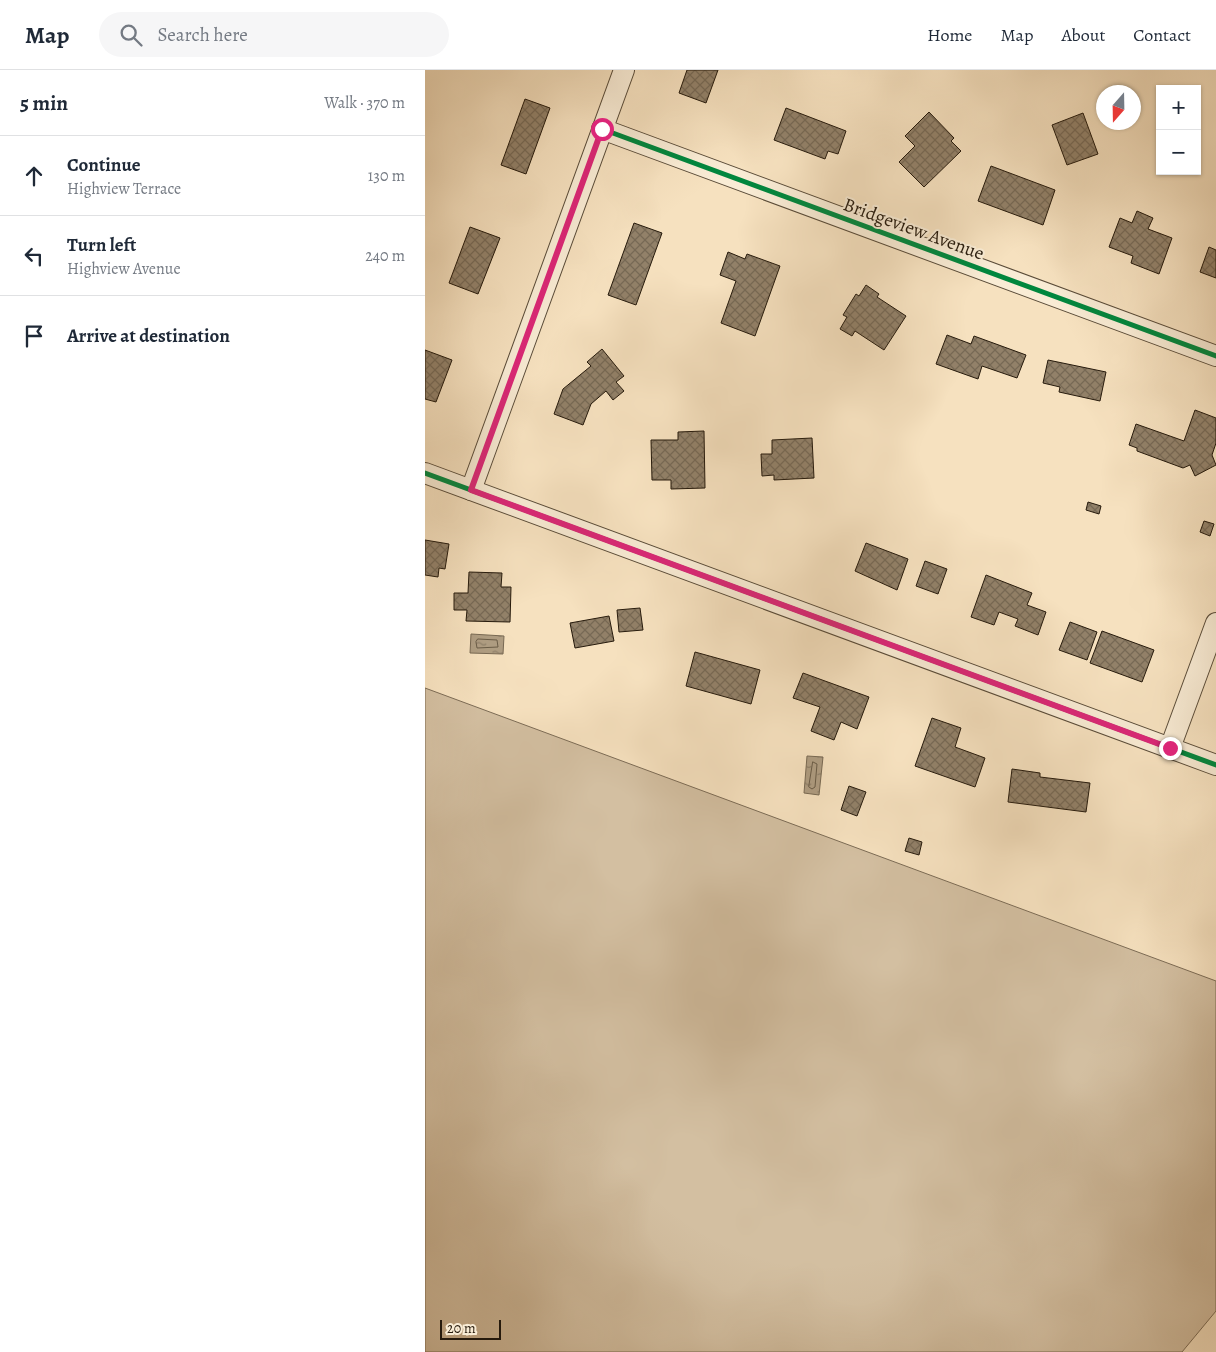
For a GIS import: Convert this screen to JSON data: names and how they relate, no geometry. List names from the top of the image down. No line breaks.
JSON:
{"streets":{"street":["Bridgeview Avenue"]},"scale_bar":"20 m","north":"bottom","page":{"header":"Map","search":"Search here","nav":["Home","Map","About","Contact"],"heading":["5 min","Walk · 370 m"],"map_buttons":["+","−"],"list":[["Continue","Highview Terrace","130 m"],["Turn left","Highview Avenue","240 m"],"Arrive at destination"],"scale":"20 m"}}
